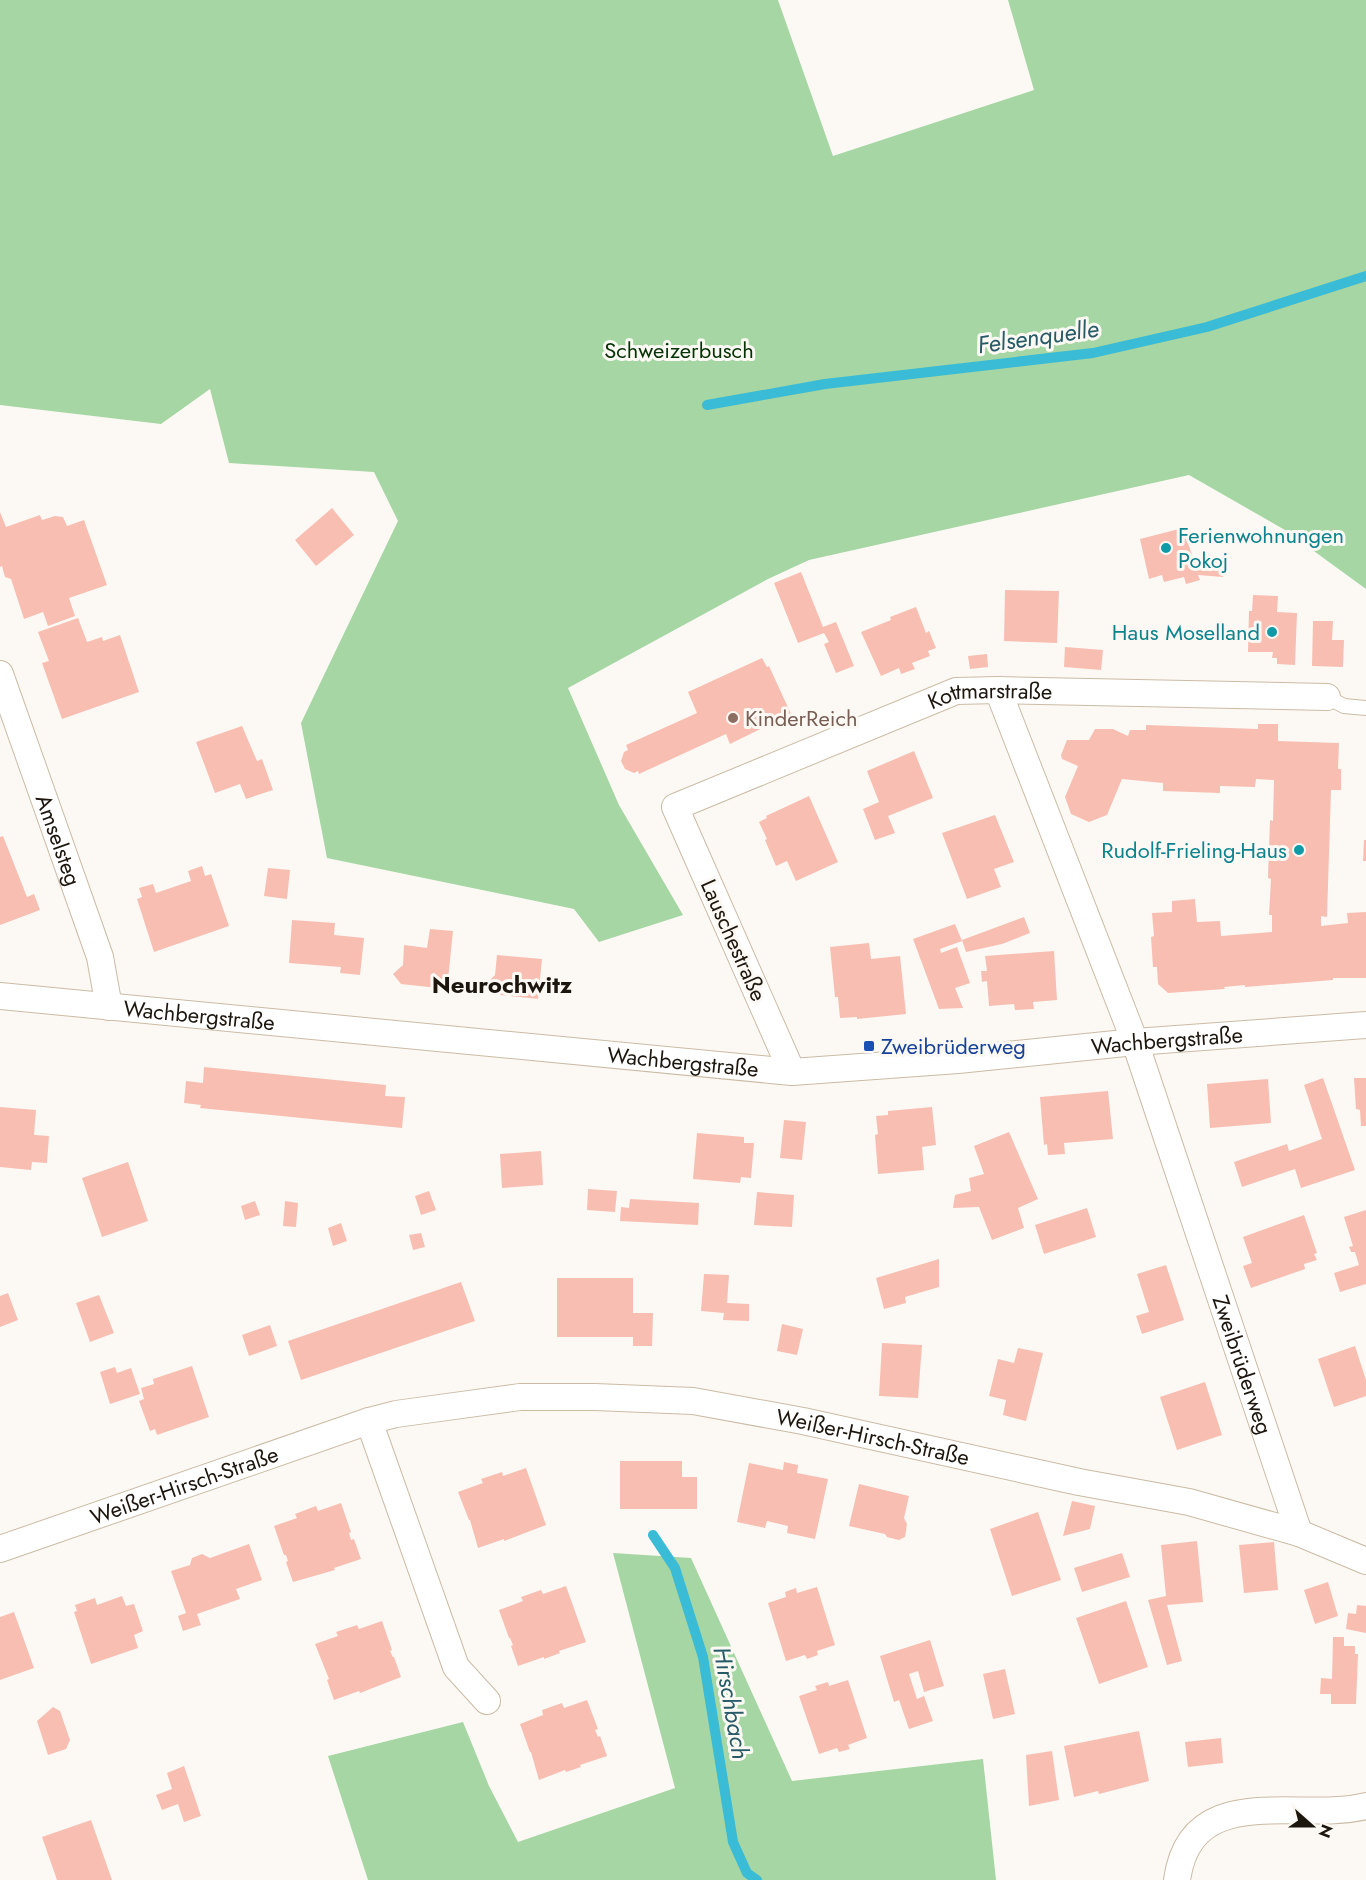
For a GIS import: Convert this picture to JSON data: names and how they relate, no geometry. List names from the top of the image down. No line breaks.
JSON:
{"streets":{"street":["Kottmarstraße","Amselsteg","Lauschestraße","Wachbergstraße","Zweibrüderweg","Weißer-Hirsch-Straße"]},"crossings":[["Kottmarstraße","Lauschestraße"],["Kottmarstraße","Zweibrüderweg"],["Amselsteg","Wachbergstraße"],["Lauschestraße","Wachbergstraße"],["Wachbergstraße","Zweibrüderweg"],["Zweibrüderweg","Weißer-Hirsch-Straße"]],"districts":["Neurochwitz"],"water":["Felsenquelle","Hirschbach"],"parks":["Schweizerbusch"],"places":{"other":["Ferienwohnungen Pokoj","Haus Moselland","KinderReich","Rudolf-Frieling-Haus"],"transit":["Zweibrüderweg"]},"north":"right"}
